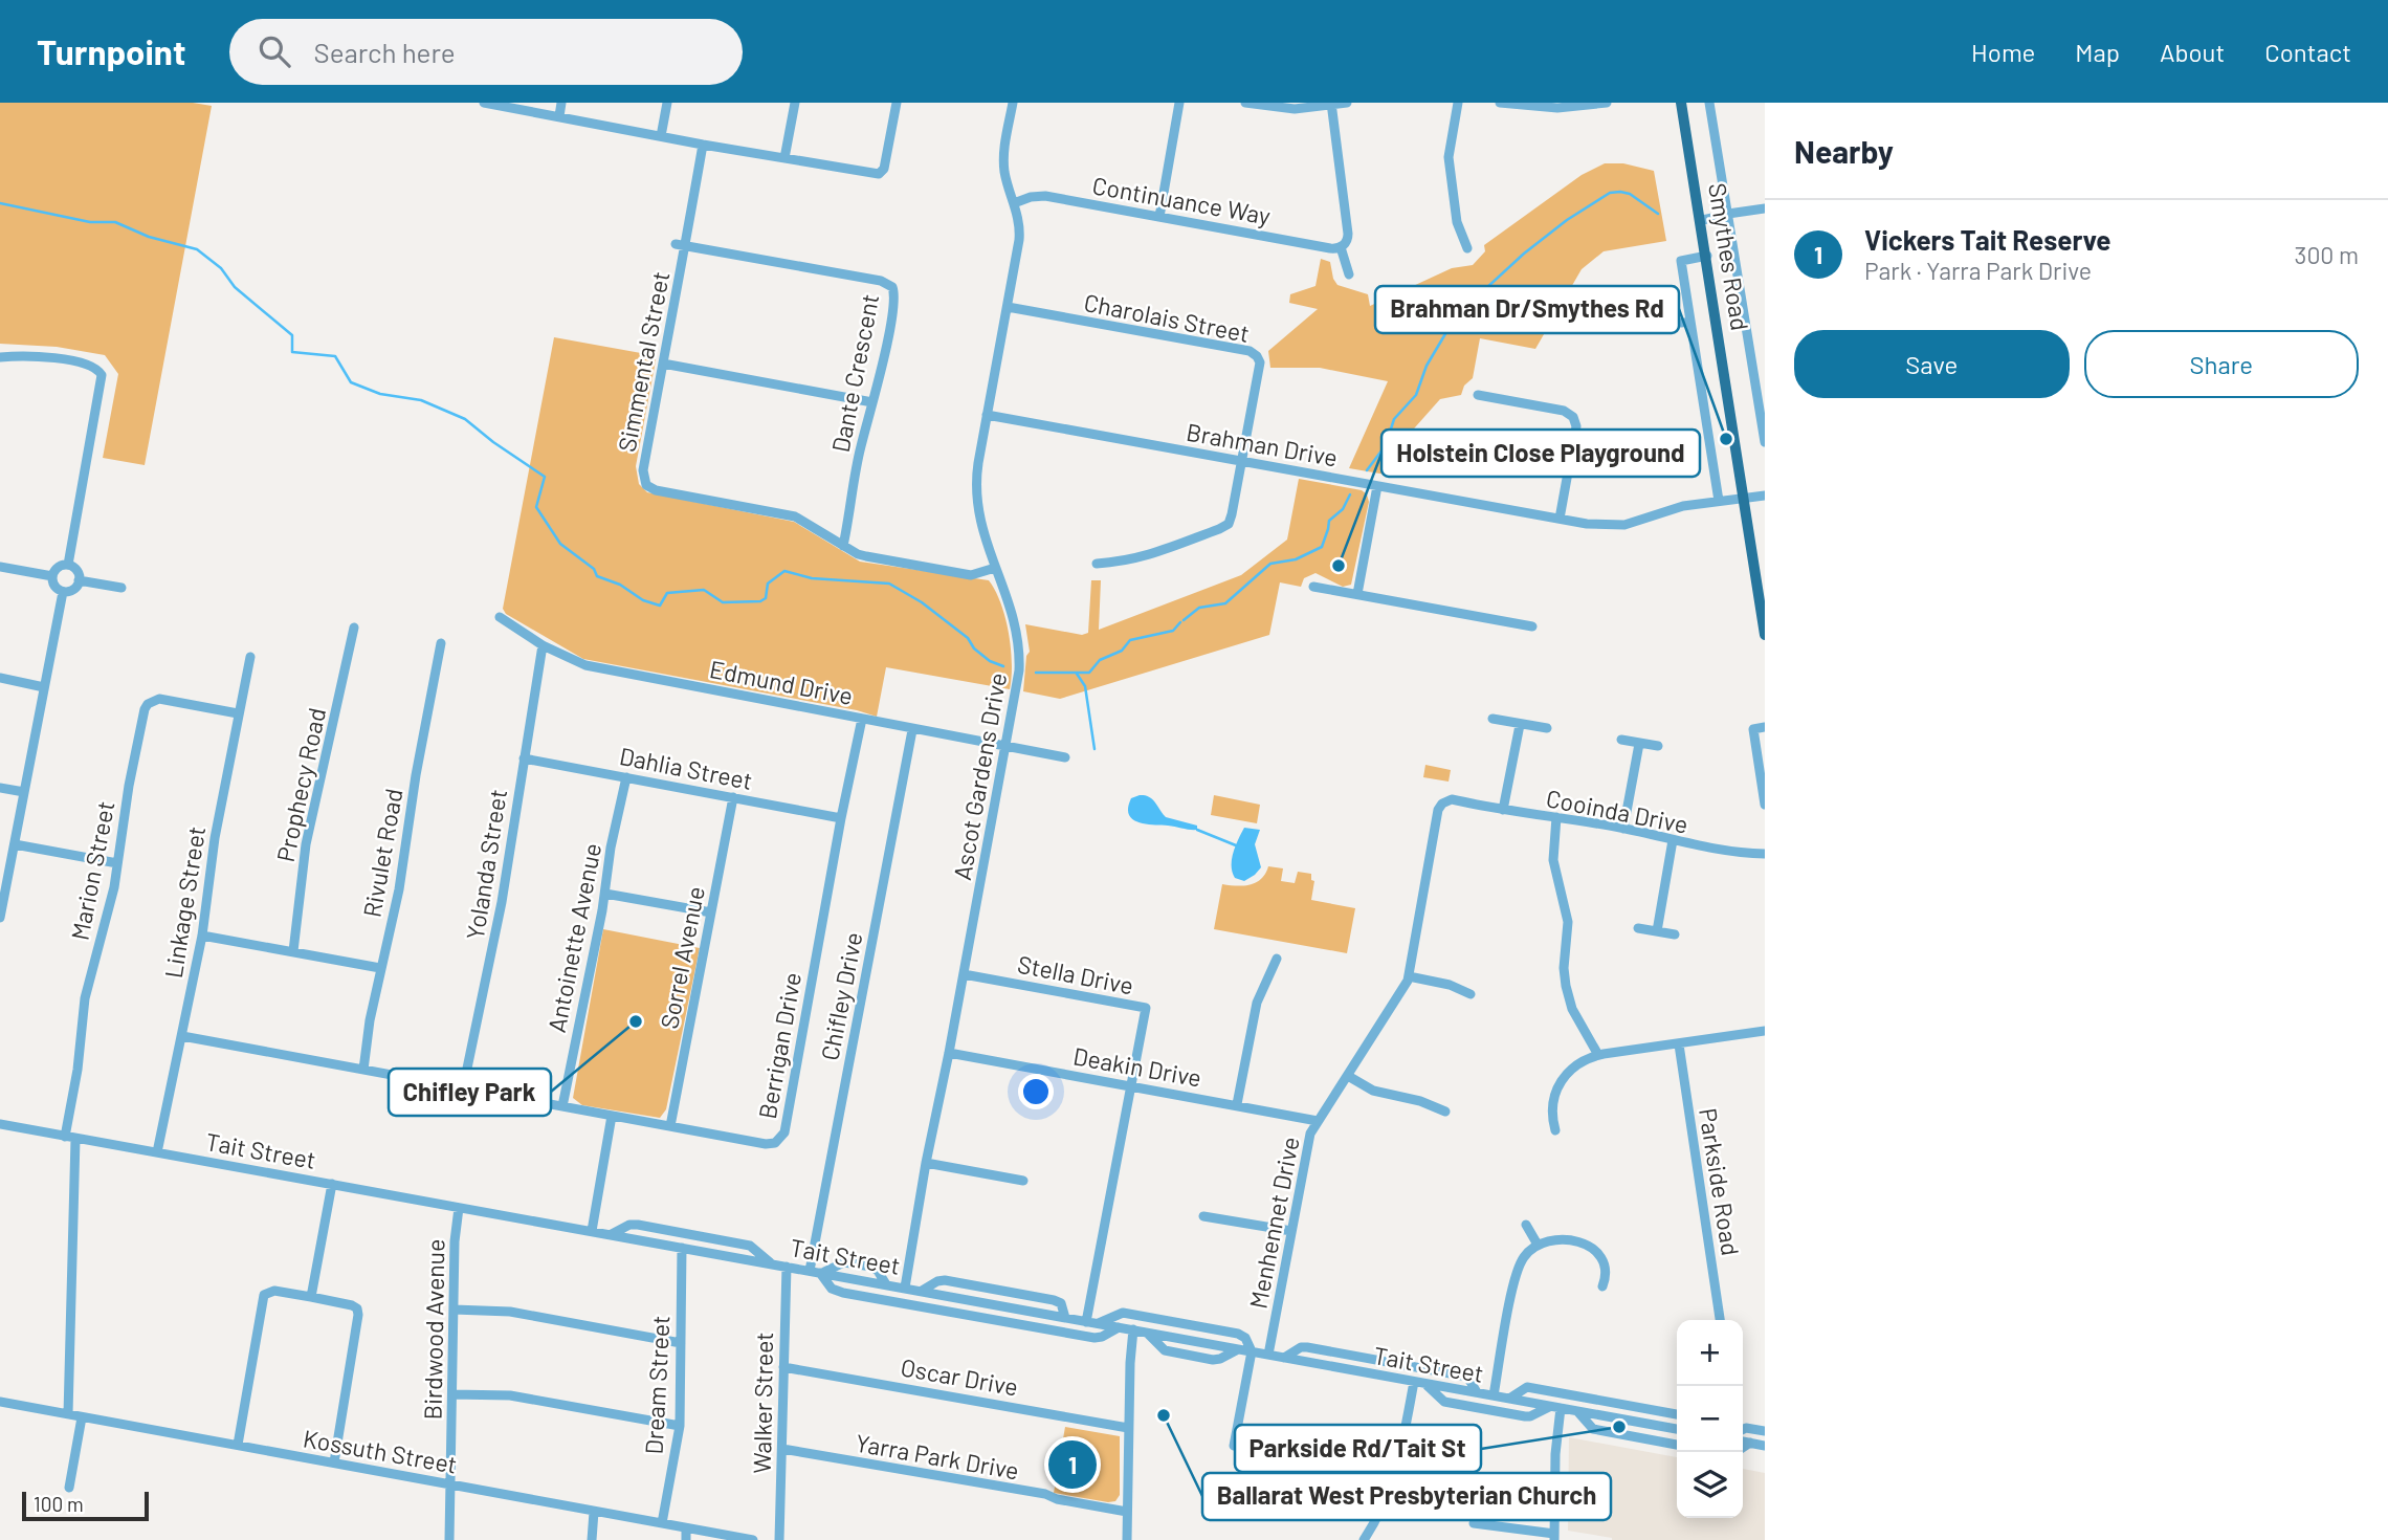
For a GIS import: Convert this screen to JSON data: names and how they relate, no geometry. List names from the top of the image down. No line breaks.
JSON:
{"streets":{"main road":["Smythes Road"],"street":["Continuance Way","Charolais Street","Simmental Street","Dante Crescent","Brahman Drive","Edmund Drive","Dahlia Street","Ascot Gardens Drive","Prophecy Road","Cooinda Drive","Rivulet Road","Yolanda Street","Marion Street","Linkage Street","Antoinette Avenue","Sorrel Avenue","Stella Drive","Chifley Drive","Berrigan Drive","Deakin Drive","Tait Street","Parkside Road","Menhennet Drive","Birdwood Avenue","Oscar Drive","Dream Street","Walker Street","Kossuth Street","Yarra Park Drive"]},"crossings":[["Continuance Way","Ascot Gardens Drive"],["Smythes Road","Brahman Drive"],["Charolais Street","Brahman Drive"],["Charolais Street","Ascot Gardens Drive"],["Simmental Street","Dante Crescent"],["Simmental Street","Ascot Gardens Drive"],["Brahman Drive","Ascot Gardens Drive"],["Edmund Drive","Ascot Gardens Drive"],["Edmund Drive","Yolanda Street"],["Edmund Drive","Chifley Drive"],["Edmund Drive","Berrigan Drive"],["Dahlia Street","Yolanda Street"],["Dahlia Street","Antoinette Avenue"],["Dahlia Street","Sorrel Avenue"],["Dahlia Street","Berrigan Drive"],["Ascot Gardens Drive","Stella Drive"],["Ascot Gardens Drive","Deakin Drive"],["Ascot Gardens Drive","Tait Street"],["Cooinda Drive","Menhennet Drive"],["Rivulet Road","Berrigan Drive"],["Yolanda Street","Berrigan Drive"],["Marion Street","Linkage Street"],["Marion Street","Tait Street"],["Marion Street","Kossuth Street"],["Linkage Street","Berrigan Drive"],["Linkage Street","Tait Street"],["Antoinette Avenue","Berrigan Drive"],["Sorrel Avenue","Berrigan Drive"],["Stella Drive","Deakin Drive"],["Chifley Drive","Tait Street"],["Deakin Drive","Menhennet Drive"],["Tait Street","Menhennet Drive"],["Tait Street","Birdwood Avenue"],["Tait Street","Dream Street"],["Tait Street","Walker Street"],["Birdwood Avenue","Kossuth Street"],["Oscar Drive","Walker Street"],["Dream Street","Kossuth Street"],["Walker Street","Yarra Park Drive"]],"places":["Brahman Dr/Smythes Rd","Holstein Close Playground","Chifley Park","Ballarat West Presbyterian Church","Parkside Rd/Tait St"],"scale_bar":"100 m","page":{"header":"Turnpoint","search":"Search here","nav":["Home","Map","About","Contact"],"heading":"Nearby","list":[{"mark":"1","name":"Vickers Tait Reserve","note":"Park · Yarra Park Drive","value":"300 m"}],"buttons":["Save","Share"],"map_buttons":["+","−"],"pins":"1","scale":"100 m"}}
